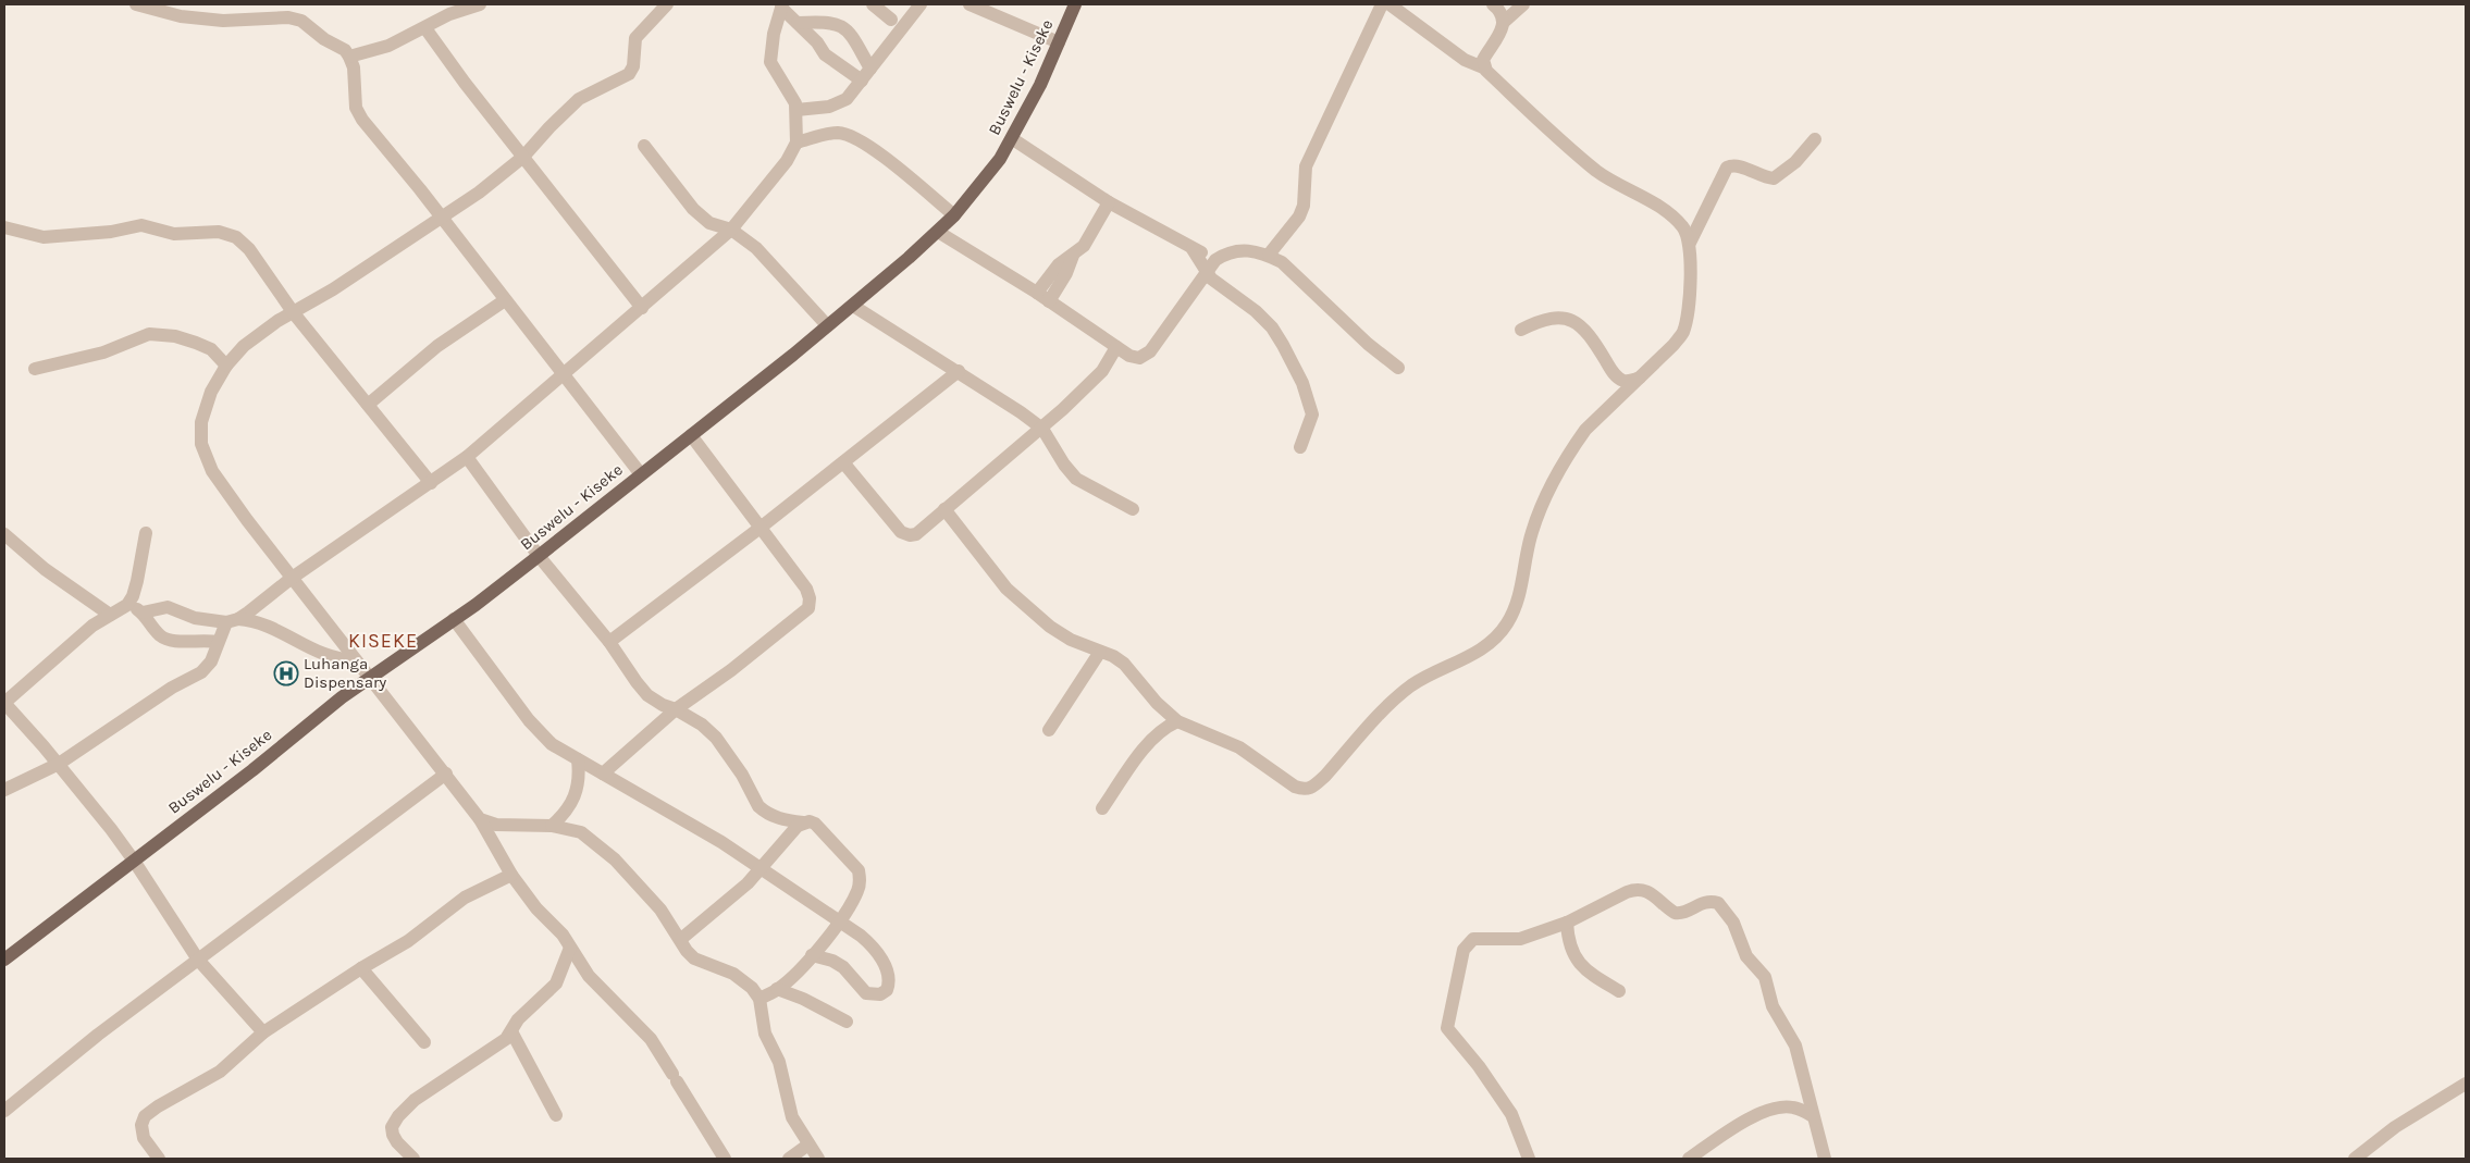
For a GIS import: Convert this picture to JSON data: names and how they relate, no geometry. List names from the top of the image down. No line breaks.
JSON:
{"streets":{"main road":["Buswelu - Kiseke"]},"districts":["KISEKE"],"places":{"hospital":["Luhanga Dispensary"]}}
